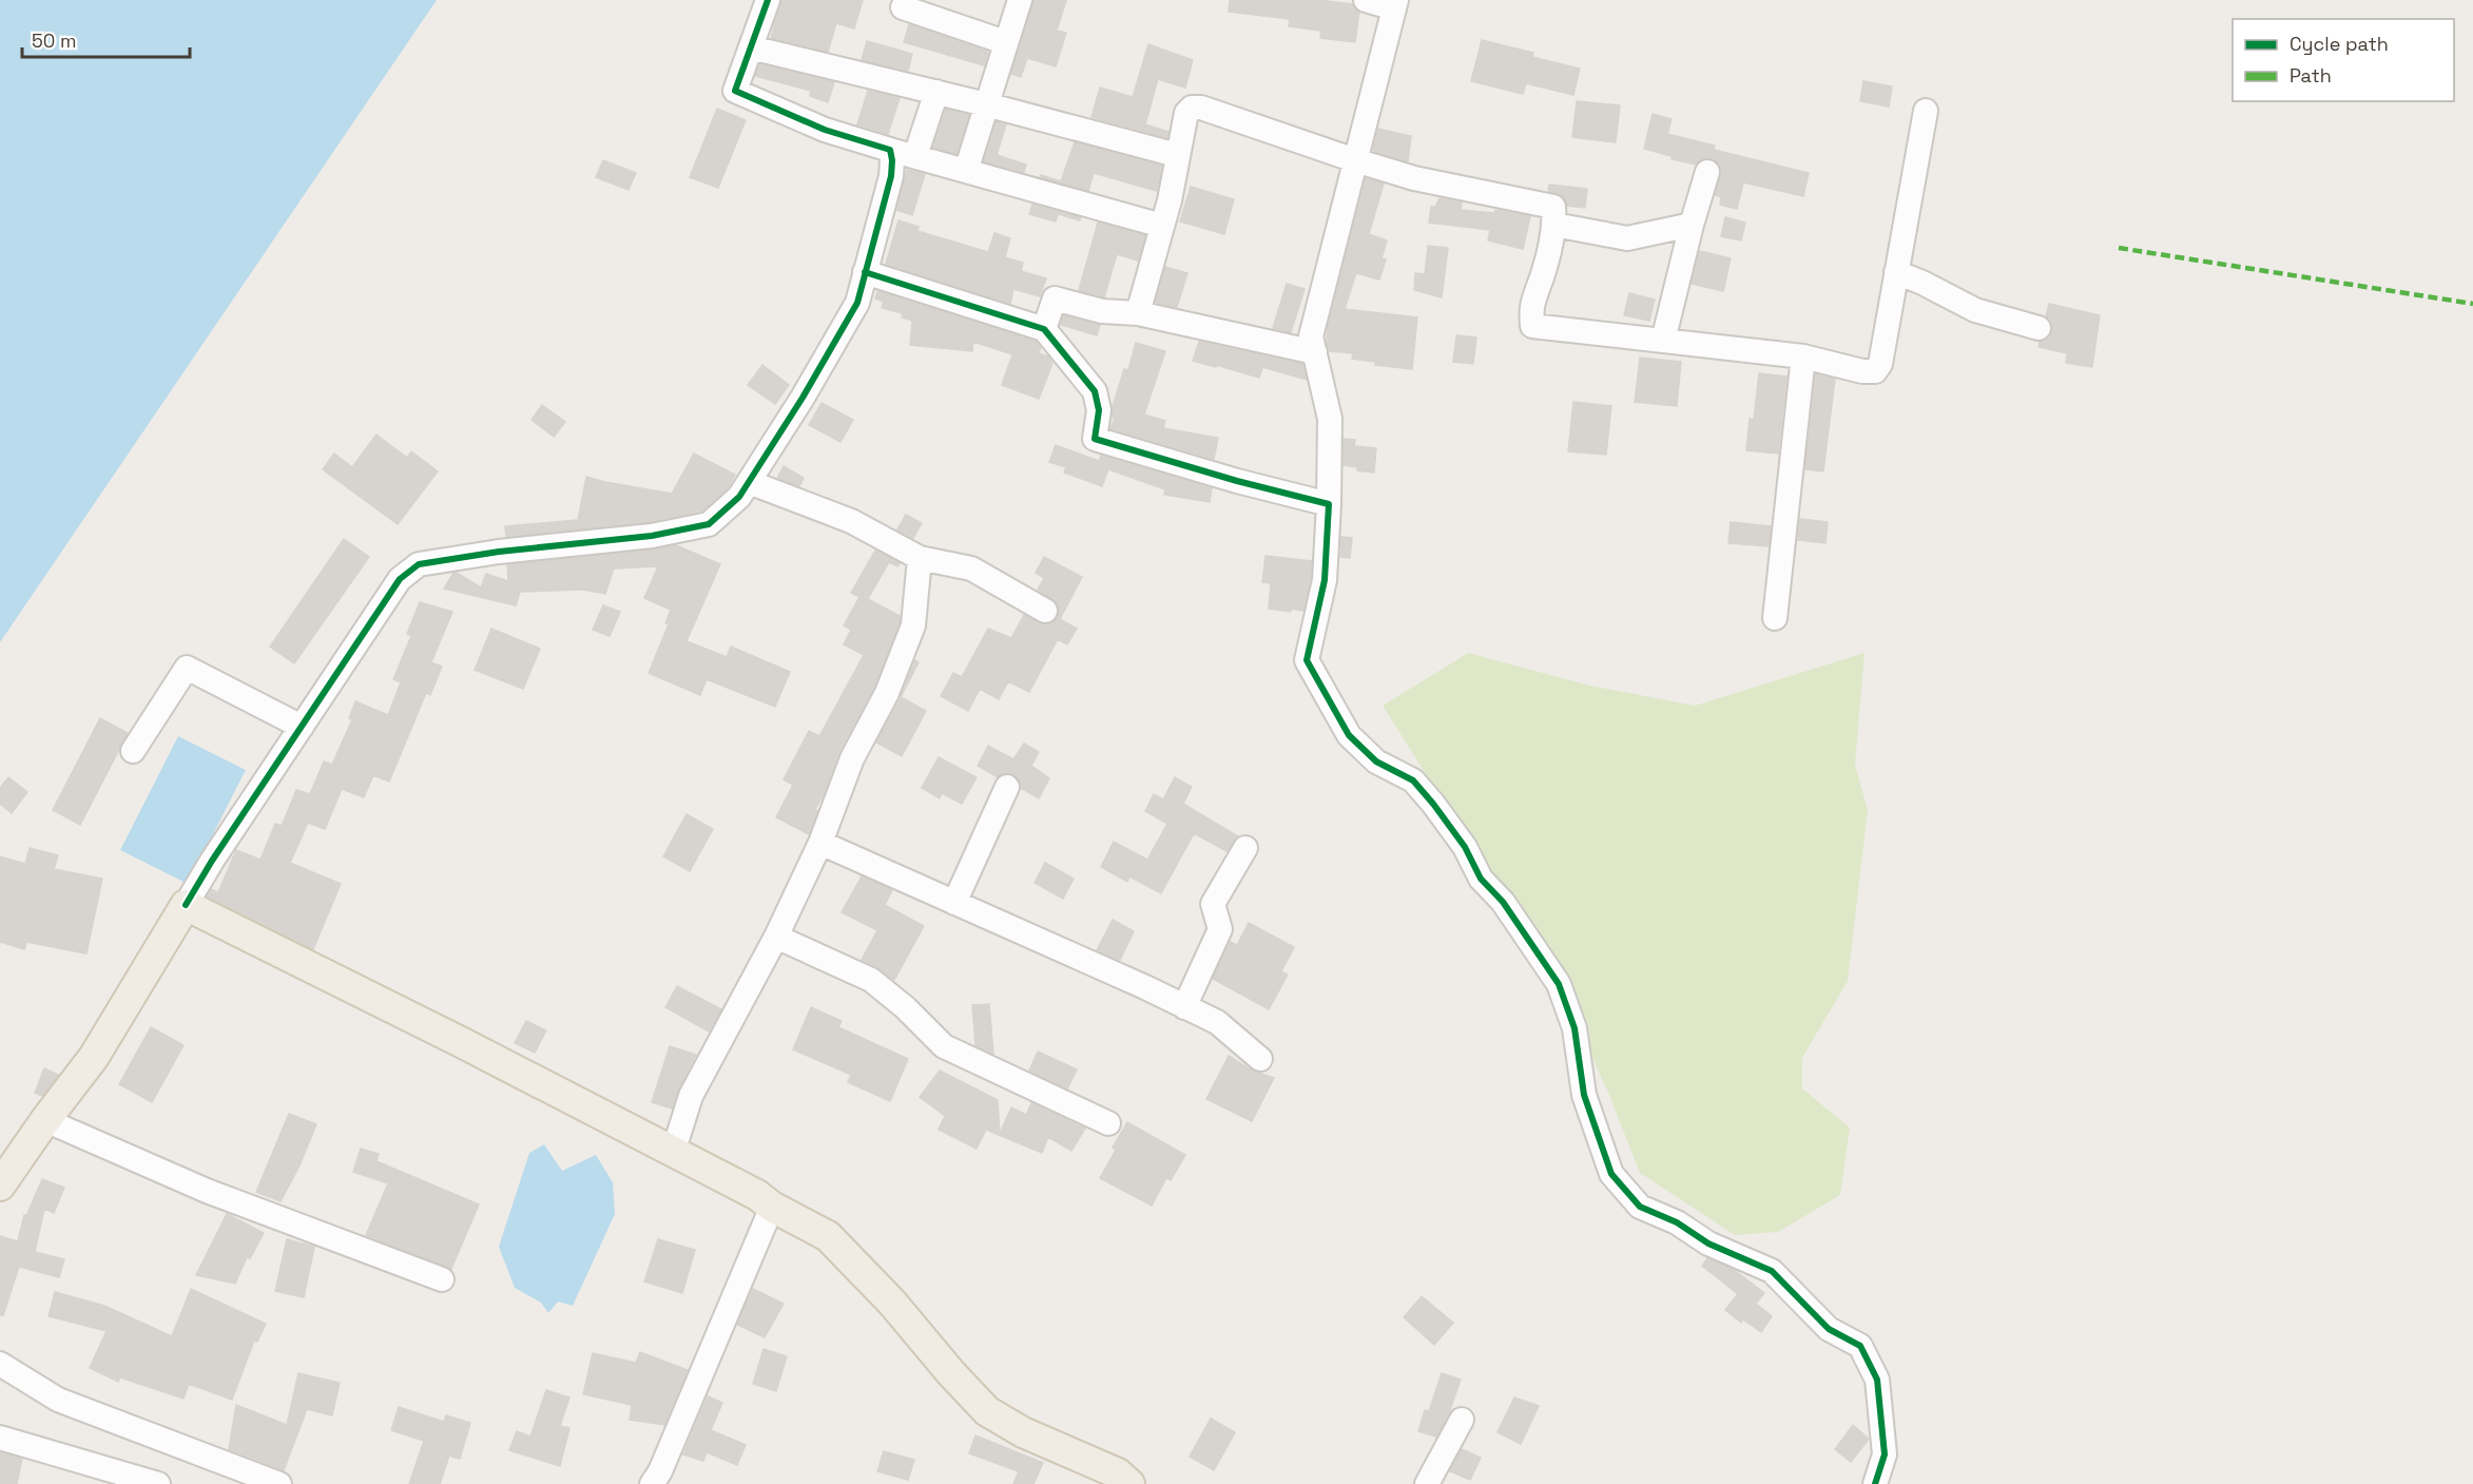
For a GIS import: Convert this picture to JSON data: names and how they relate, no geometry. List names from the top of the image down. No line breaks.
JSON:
{"legend":["Cycle path","Path"],"scale_bar":"50 m"}
